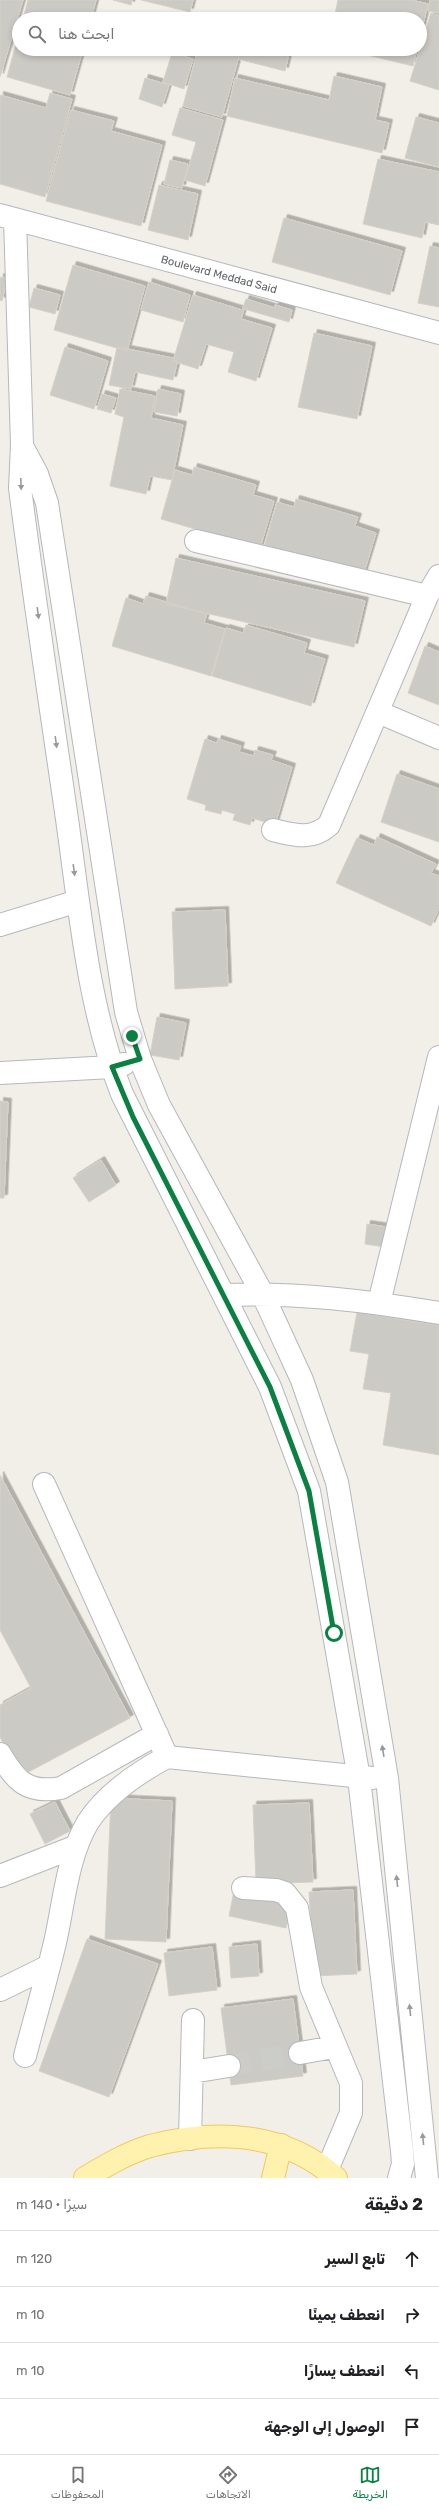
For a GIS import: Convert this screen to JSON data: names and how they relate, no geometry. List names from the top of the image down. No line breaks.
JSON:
{"streets":{"street":["Boulevard Meddad Said"]},"page":{"search":"ابحث هنا","heading":["2 دقيقة","سيرًا · 140 m"],"list":[["تابع السير","120 m"],["انعطف يمينًا","10 m"],["انعطف يسارًا","10 m"],"الوصول إلى الوجهة"],"nav":["الخريطة","الاتجاهات","المحفوظات"]}}
